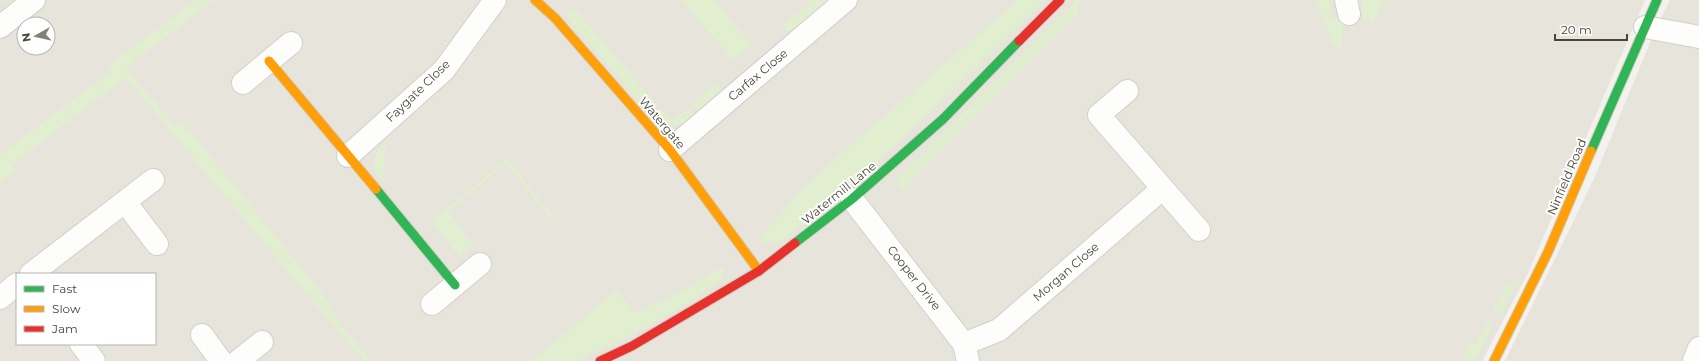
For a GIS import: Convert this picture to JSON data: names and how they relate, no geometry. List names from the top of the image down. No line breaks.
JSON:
{"streets":{"street":["Carfax Close","Faygate Close","Watergate","Ninfield Road","Watermill Lane","Morgan Close","Cooper Drive"]},"crossings":[["Carfax Close","Watergate"],["Watergate","Watermill Lane"],["Watermill Lane","Cooper Drive"],["Morgan Close","Cooper Drive"]],"legend":["Fast","Slow","Jam"],"scale_bar":"20 m","north":"left"}
